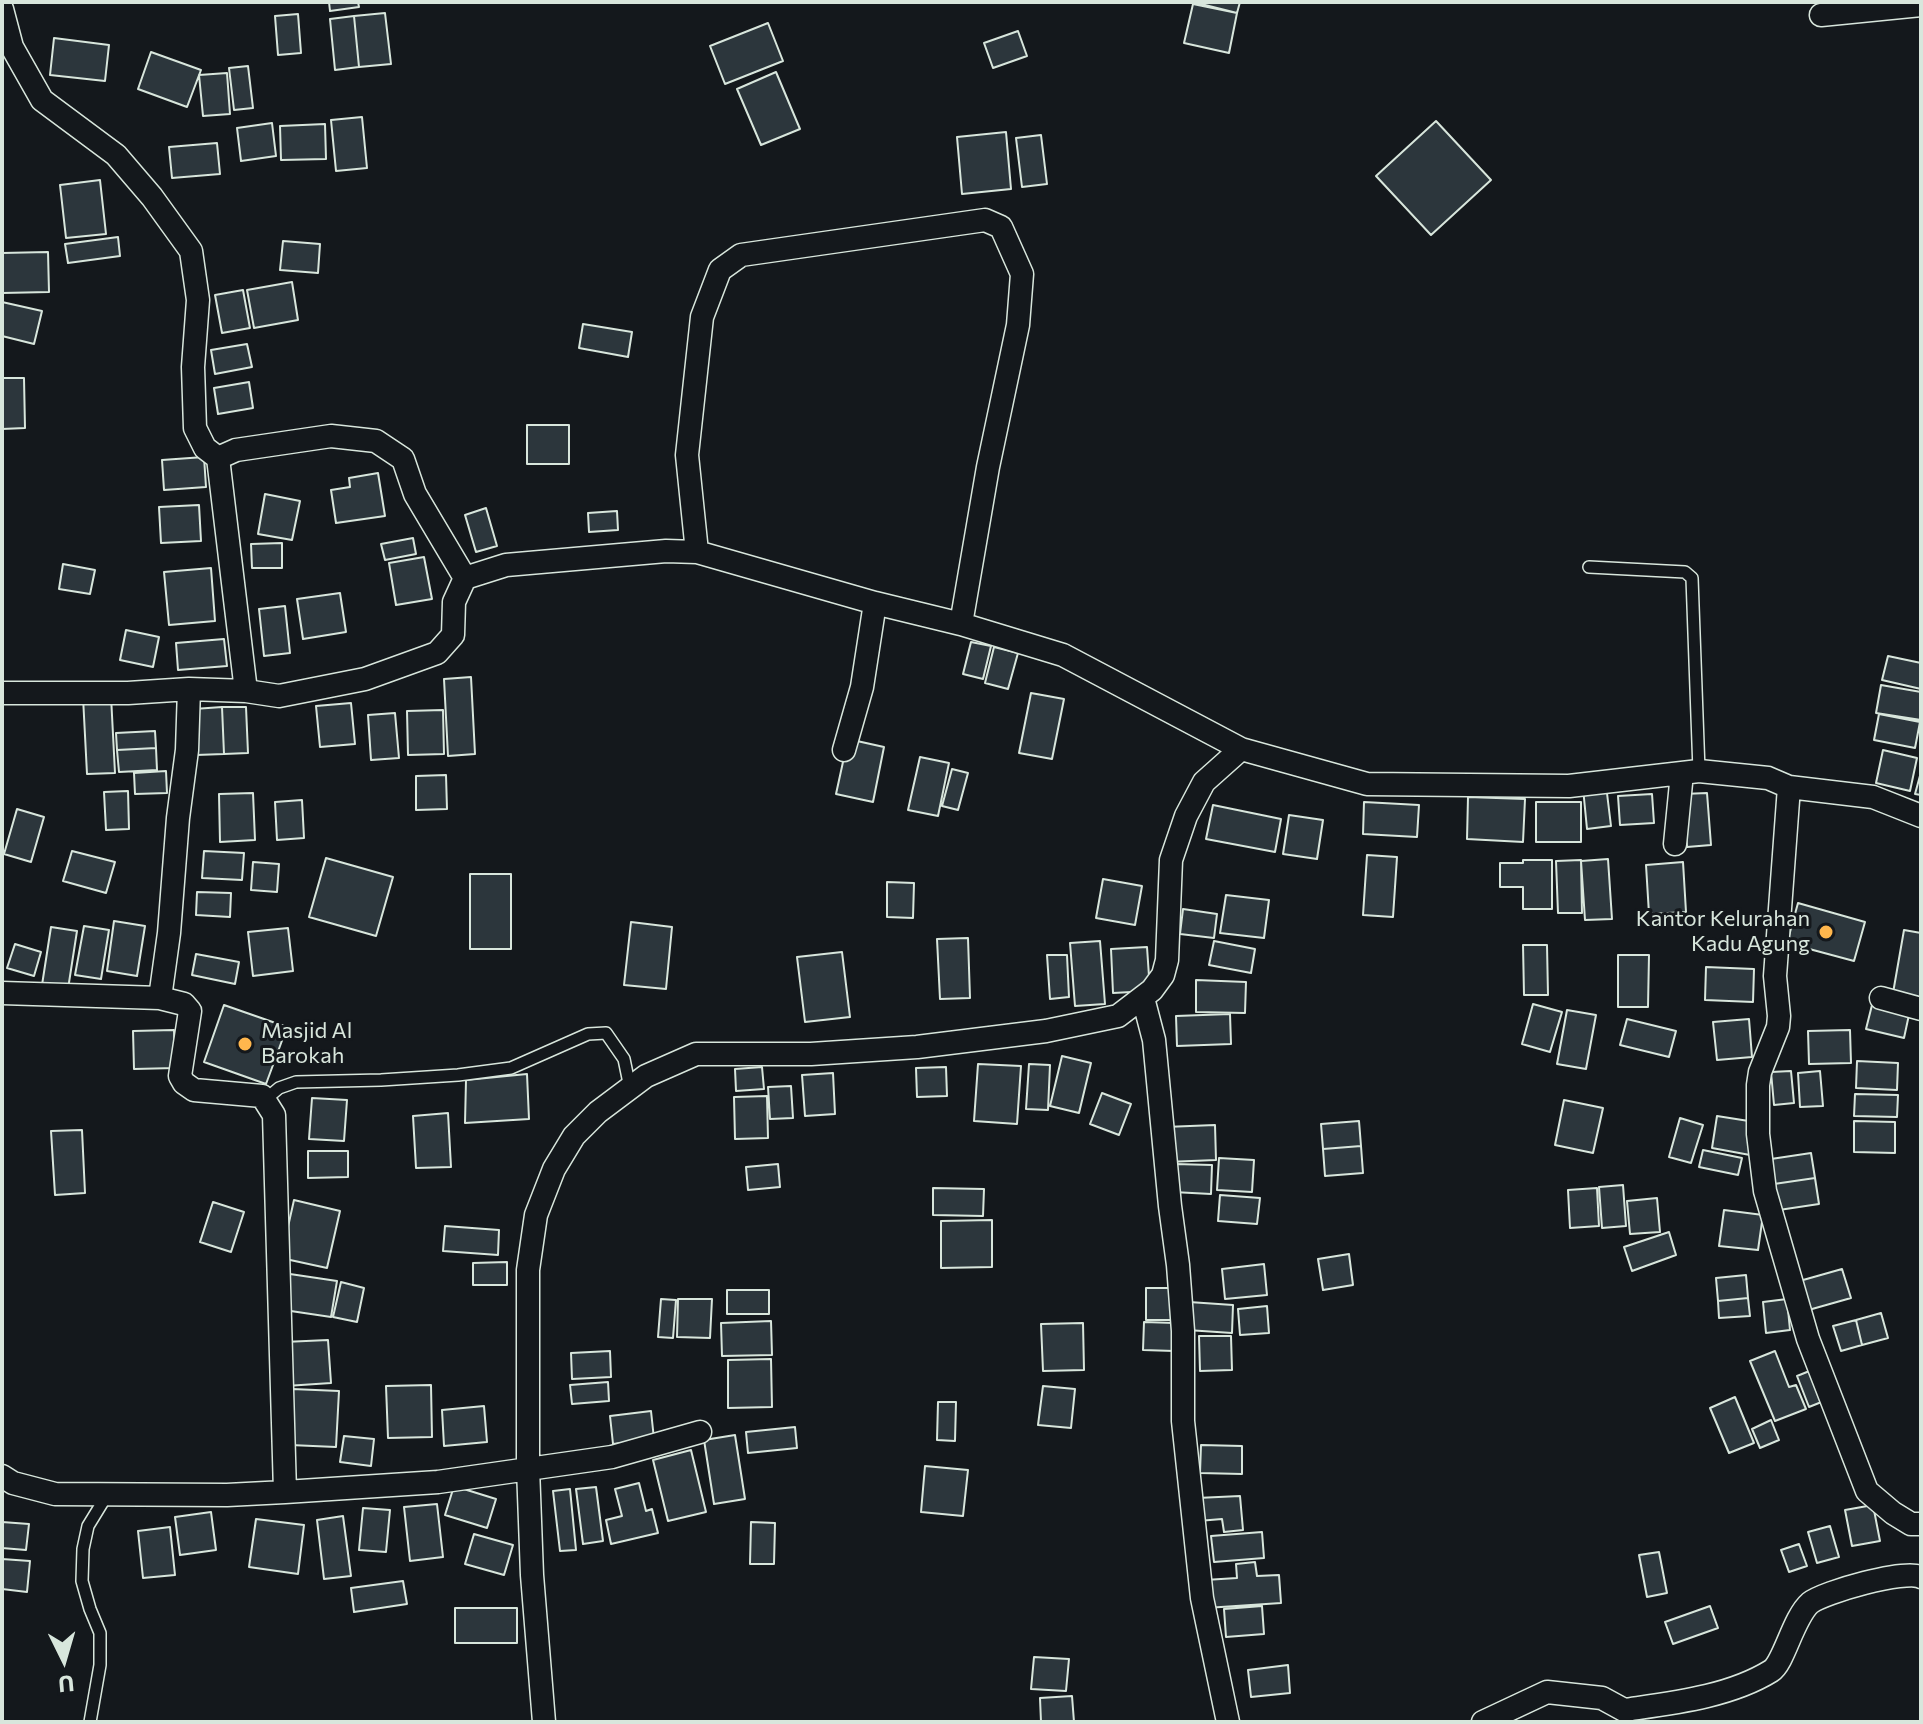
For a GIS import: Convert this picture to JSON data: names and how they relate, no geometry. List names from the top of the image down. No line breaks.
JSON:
{"places":["Kantor Kelurahan Kadu Agung","Masjid Al Barokah"],"north":"bottom"}
